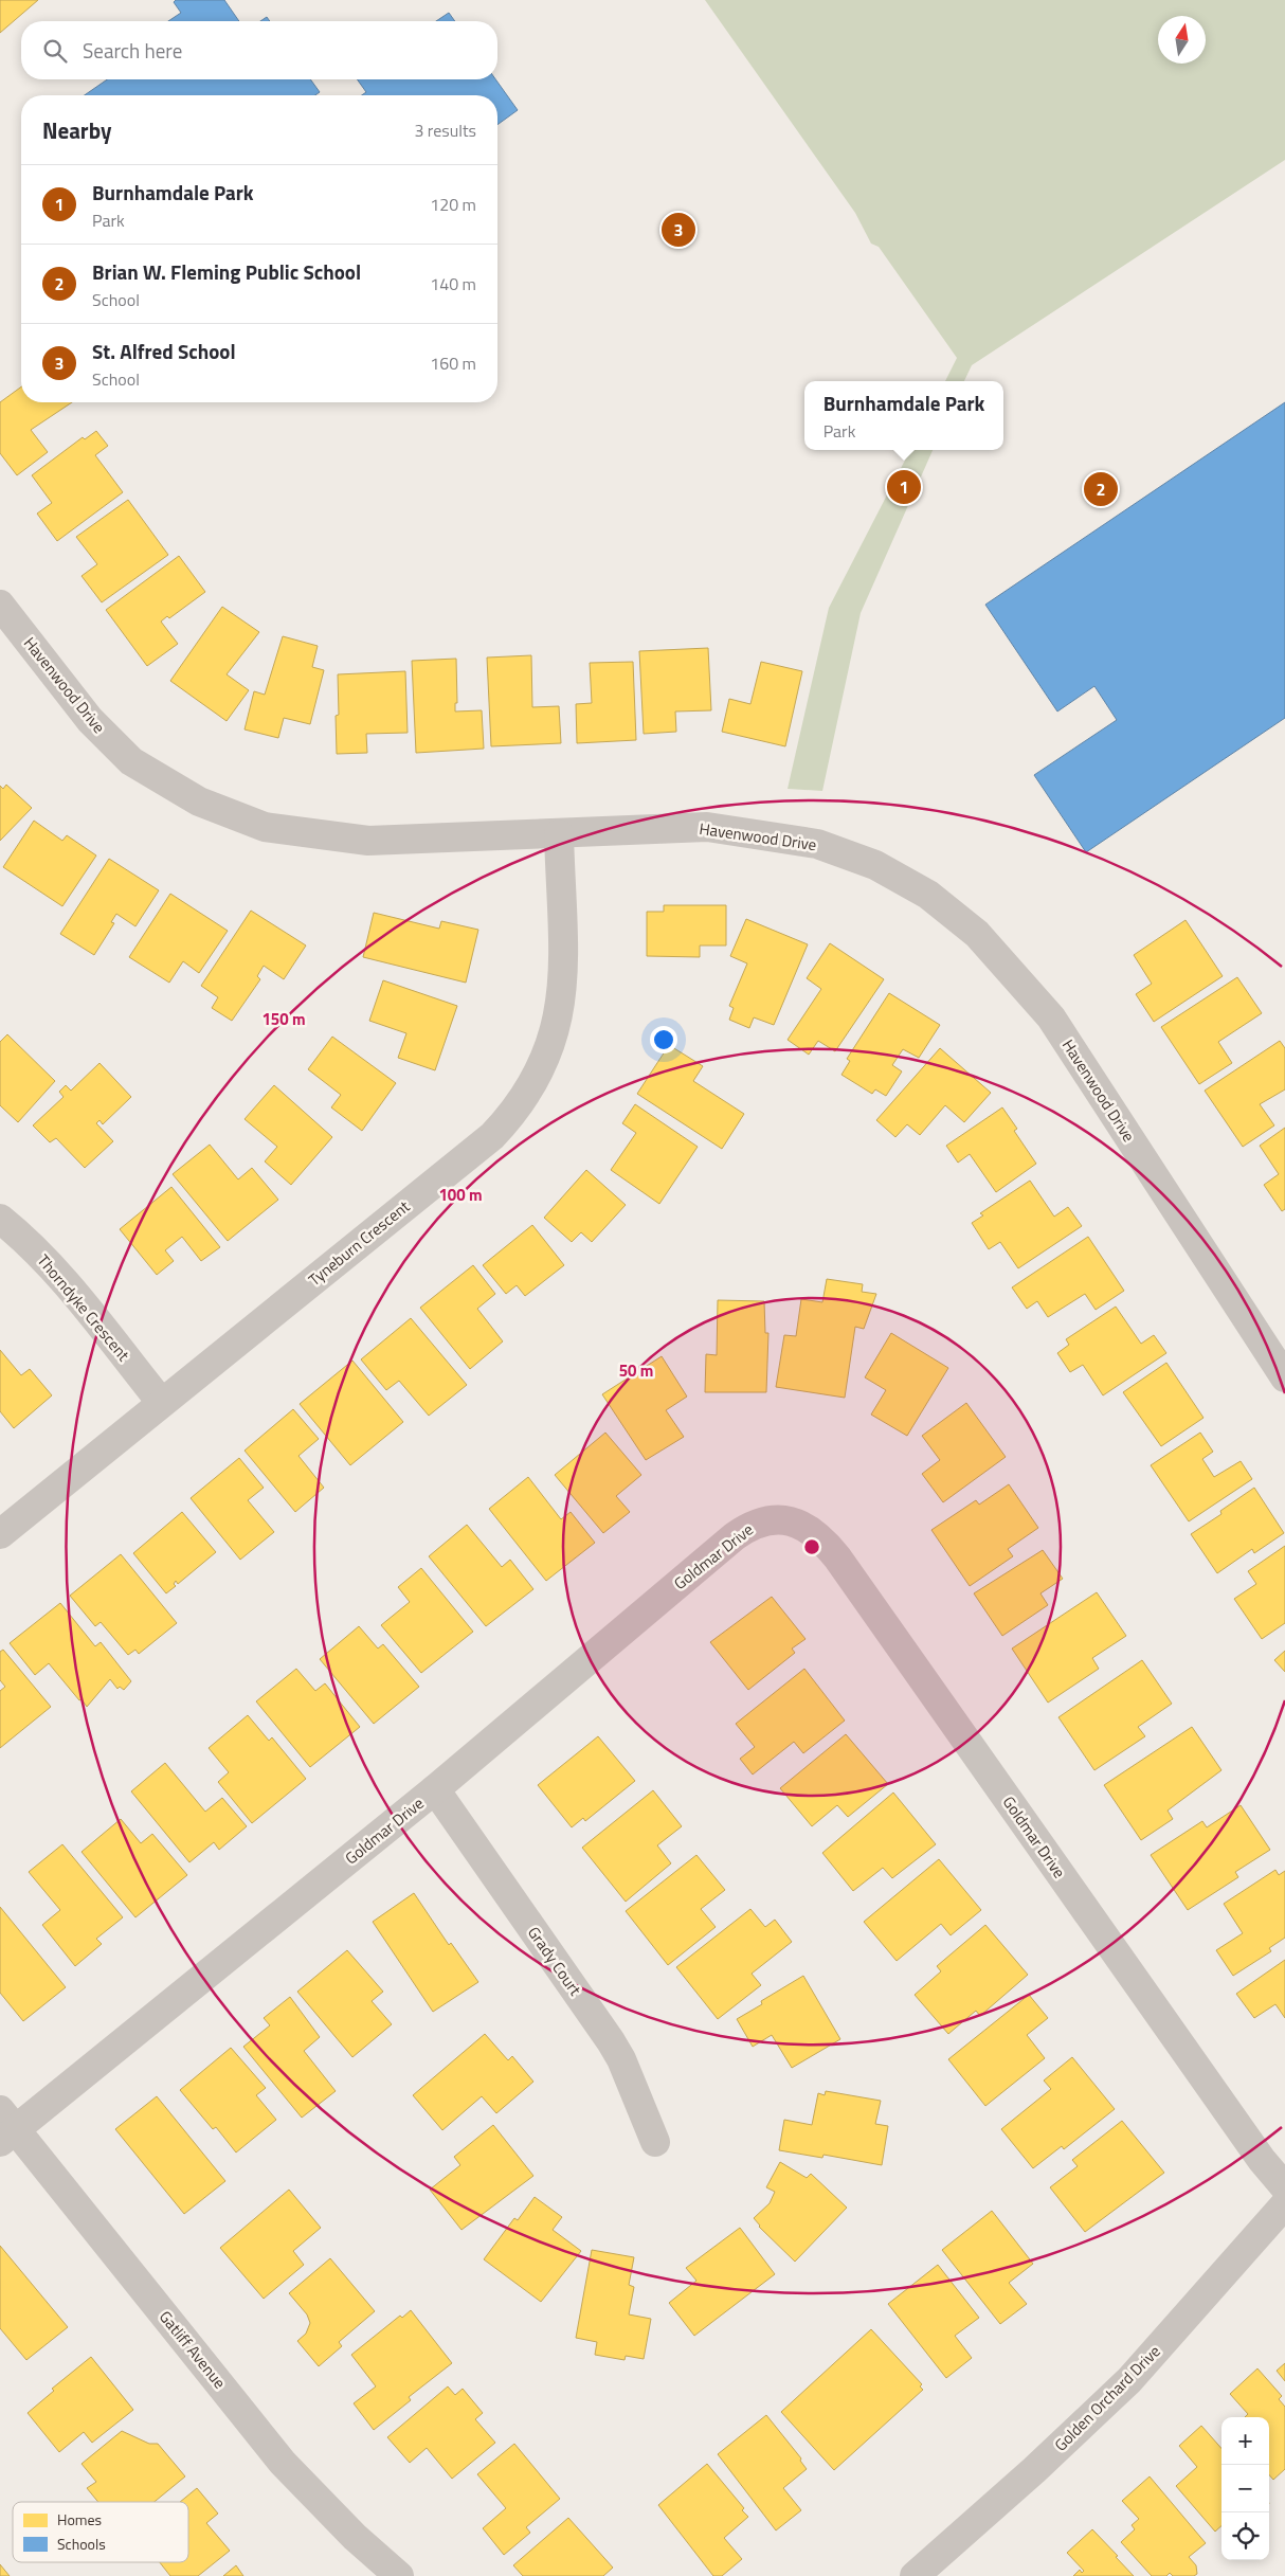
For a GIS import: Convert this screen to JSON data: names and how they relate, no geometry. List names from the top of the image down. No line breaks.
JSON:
{"streets":{"street":["Havenwood Drive","Tyneburn Crescent","Thorndyke Crescent","Goldmar Drive","Grady Court","Gatliff Avenue","Golden Orchard Drive"]},"crossings":[["Havenwood Drive","Tyneburn Crescent"],["Tyneburn Crescent","Thorndyke Crescent"],["Goldmar Drive","Grady Court"],["Goldmar Drive","Gatliff Avenue"]],"legend":["Homes","Schools"],"north":"top","page":{"search":"Search here","heading":["Nearby","3 results"],"list":[{"mark":"1","name":"Burnhamdale Park","note":"Park","value":"120 m"},{"mark":"2","name":"Brian W. Fleming Public School","note":"School","value":"140 m"},{"mark":"3","name":"St. Alfred School","note":"School","value":"160 m"}],"pins":["3","1","2"],"popup":["Burnhamdale Park","Park"],"map_buttons":["+","−"]},"rings":["150 m","100 m","50 m"]}
